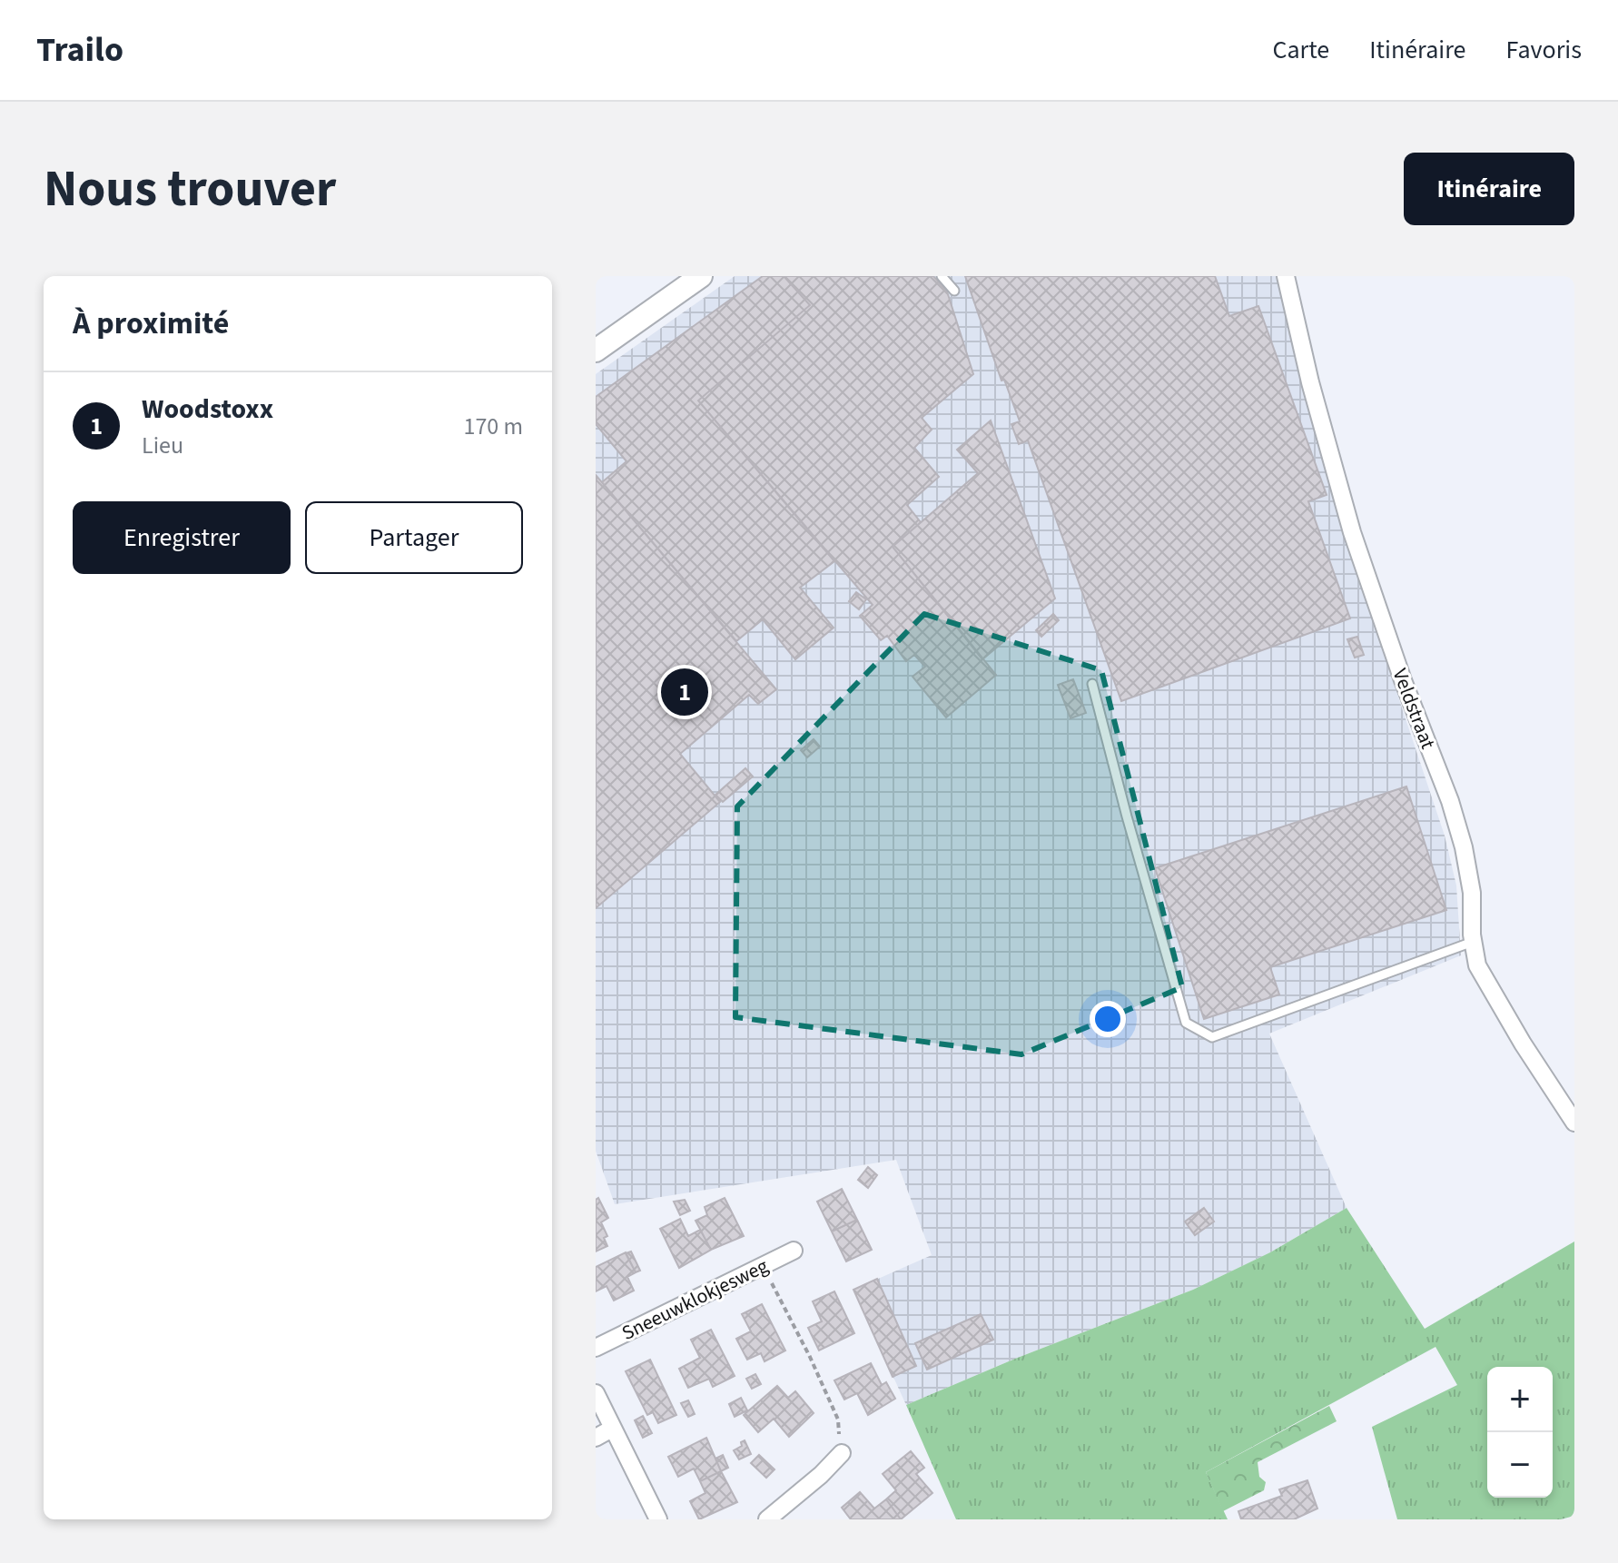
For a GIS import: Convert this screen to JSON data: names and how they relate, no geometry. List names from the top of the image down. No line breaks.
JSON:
{"streets":{"street":["Veldstraat","Sneeuwklokjesweg"]},"page":{"header":"Trailo","nav":["Carte","Itinéraire","Favoris"],"buttons":["Itinéraire",["Enregistrer","Partager"]],"title":"Nous trouver","heading":"À proximité","list":[{"mark":"1","name":"Woodstoxx","note":"Lieu","value":"170 m"}],"pins":"1","map_buttons":["+","−"]}}
